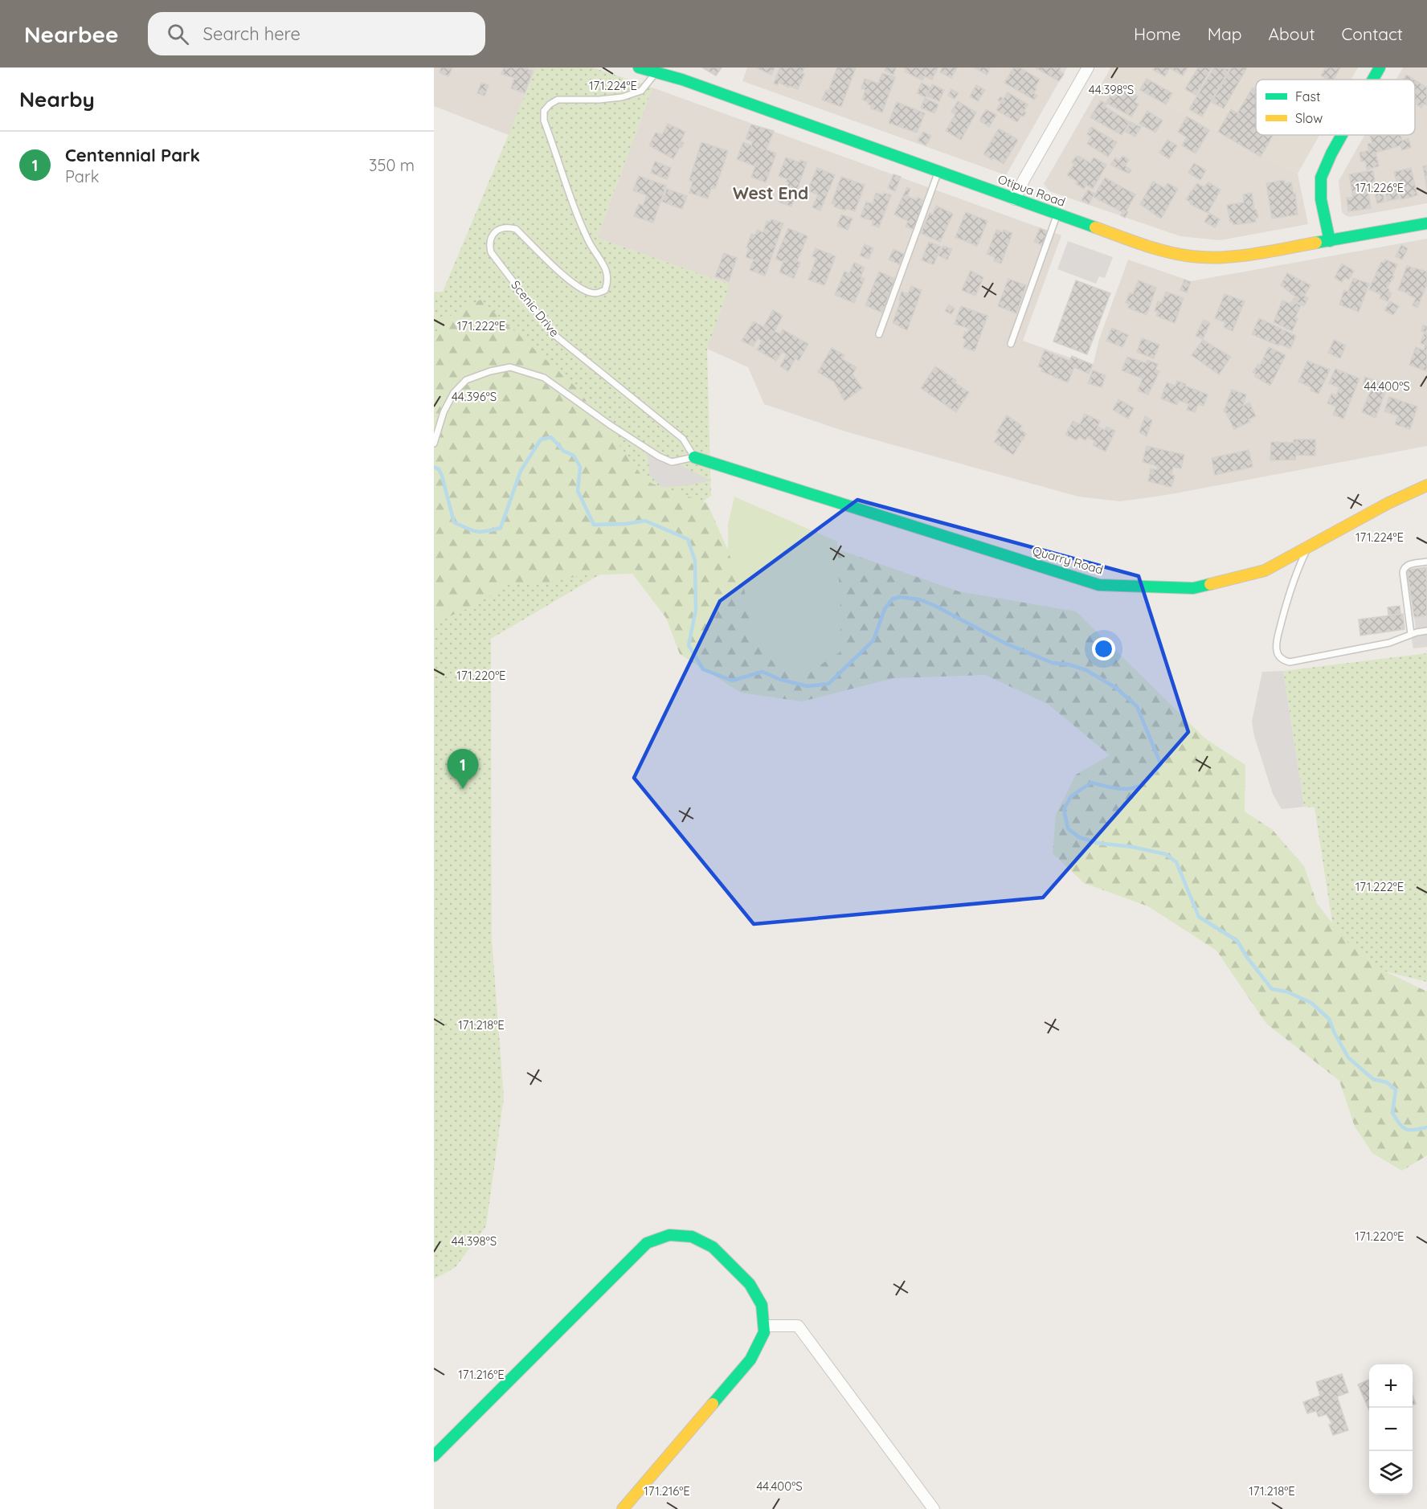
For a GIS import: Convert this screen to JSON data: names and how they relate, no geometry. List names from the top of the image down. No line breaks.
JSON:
{"streets":{"street":["Otipua Road","Quarry Road"],"lane":["Scenic Drive"]},"crossings":[["Otipua Road","Scenic Drive"],["Scenic Drive","Quarry Road"]],"districts":["West End"],"legend":["Fast","Slow"],"page":{"header":"Nearbee","search":"Search here","nav":["Home","Map","About","Contact"],"heading":"Nearby","list":[{"mark":"1","name":"Centennial Park","note":"Park","value":"350 m"}],"pins":"1","map_buttons":["+","−"]},"coordinates":["171.224°E","44.398°S","171.226°E","171.222°E","44.400°S","44.396°S","171.220°E","171.218°E","171.216°E"]}
